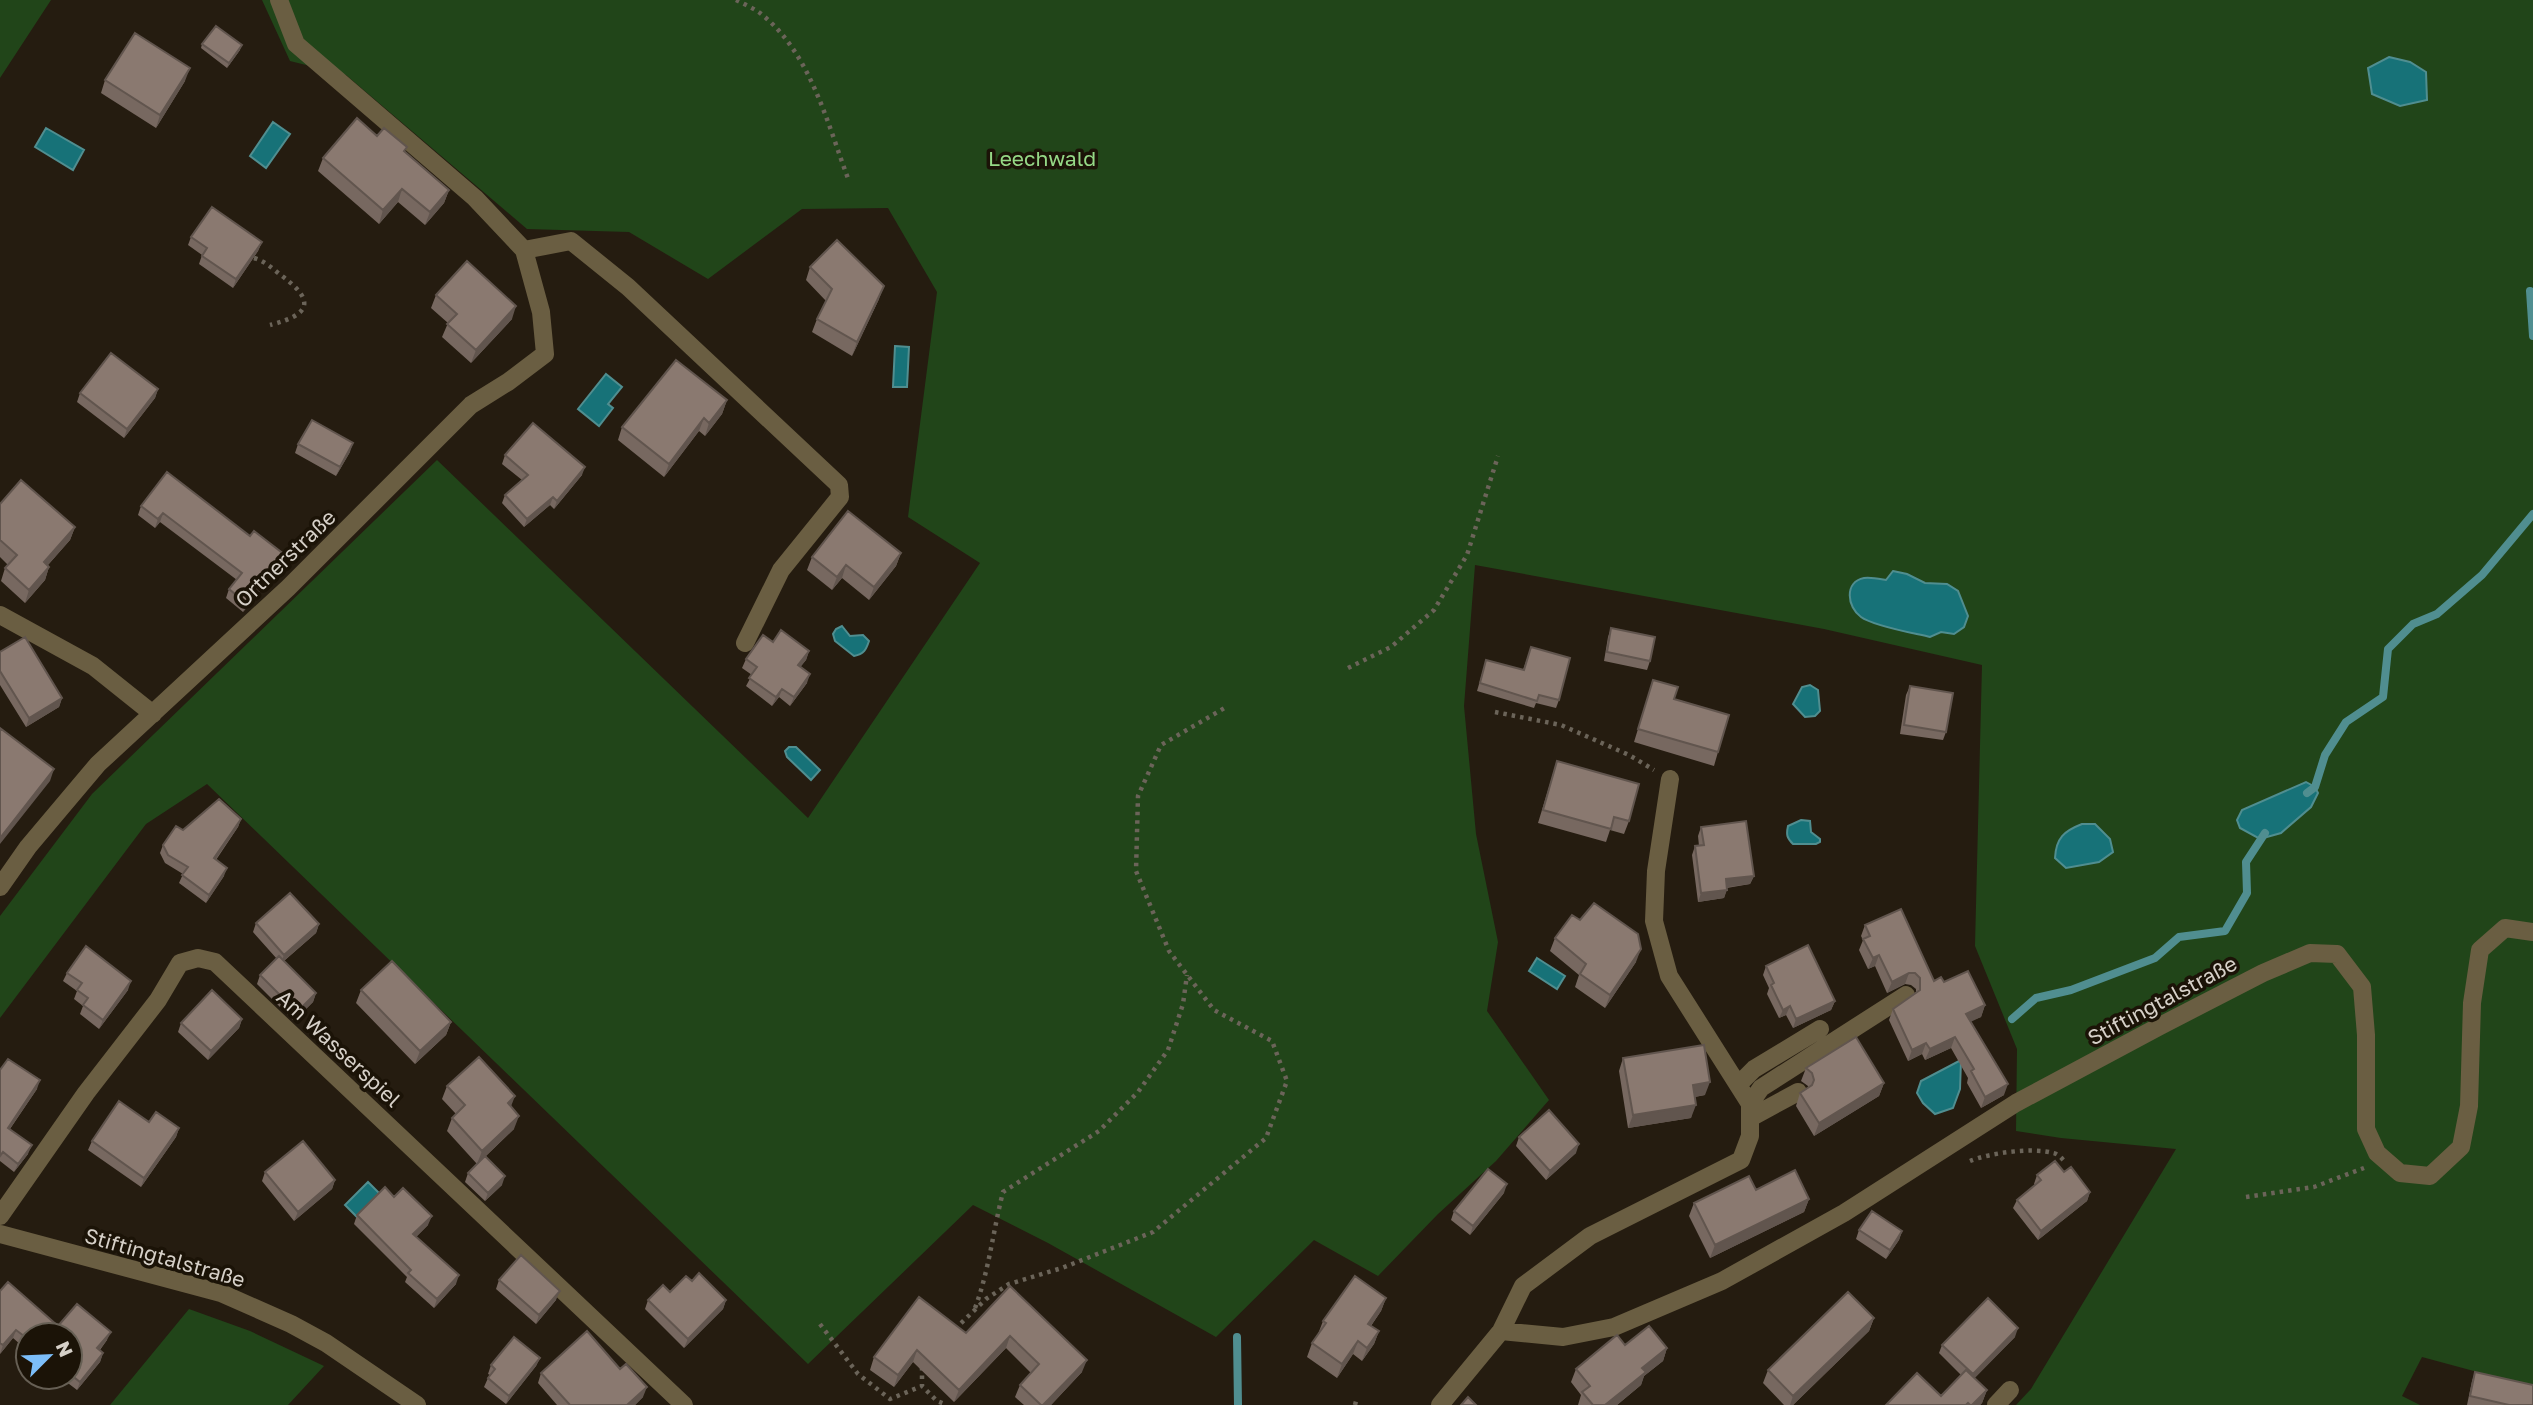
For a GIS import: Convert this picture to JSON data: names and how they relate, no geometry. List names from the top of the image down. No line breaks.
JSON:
{"streets":{"street":["Ortnerstraße","Stiftingtalstraße","Am Wasserspiel"]},"parks":["Leechwald"],"north":"top right"}
